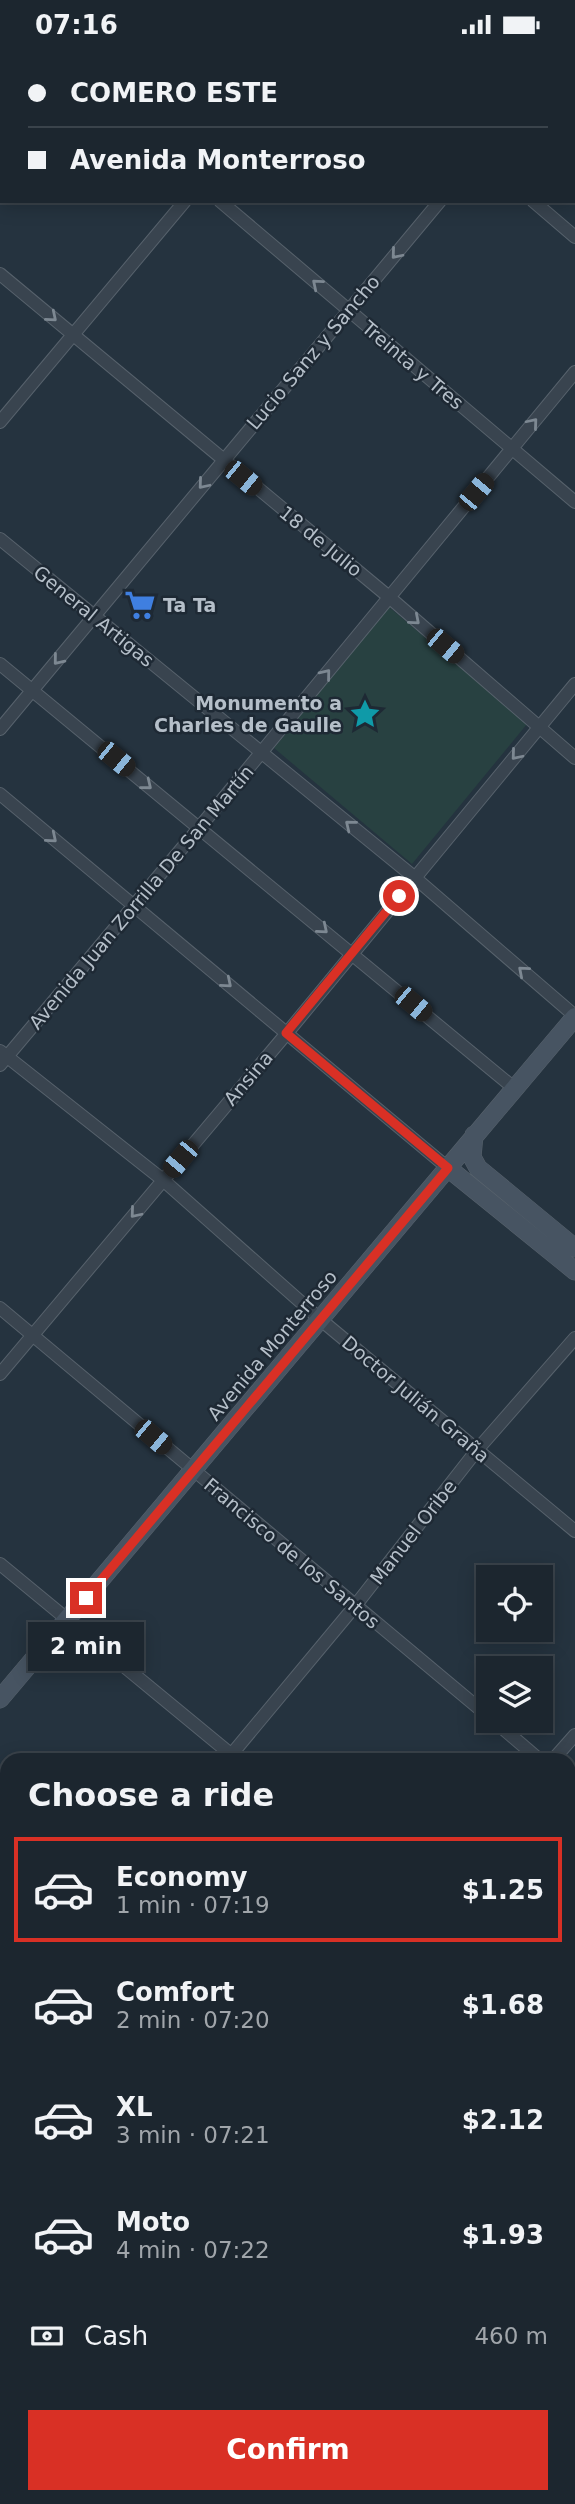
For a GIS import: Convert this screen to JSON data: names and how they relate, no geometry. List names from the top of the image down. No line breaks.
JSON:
{"streets":{"street":["Lucio Sanz y Sancho","Treinta y Tres","18 de Julio","General Artigas","Avenida Juan Zorrilla De San Martín","Ansina","Avenida Monterroso","Doctor Julián Graña","Manuel Oribe","Francisco de los Santos"]},"crossings":[["Lucio Sanz y Sancho","Treinta y Tres"],["Lucio Sanz y Sancho","18 de Julio"],["Lucio Sanz y Sancho","General Artigas"],["Treinta y Tres","Avenida Juan Zorrilla De San Martín"],["18 de Julio","Avenida Juan Zorrilla De San Martín"],["18 de Julio","Ansina"],["General Artigas","Avenida Juan Zorrilla De San Martín"],["General Artigas","Ansina"],["General Artigas","Avenida Monterroso"],["Avenida Juan Zorrilla De San Martín","Doctor Julián Graña"],["Ansina","Doctor Julián Graña"],["Ansina","Francisco de los Santos"],["Avenida Monterroso","Doctor Julián Graña"],["Avenida Monterroso","Francisco de los Santos"],["Doctor Julián Graña","Manuel Oribe"],["Manuel Oribe","Francisco de los Santos"]],"one_way":["Lucio Sanz y Sancho","Treinta y Tres","18 de Julio","Ansina"],"places":{"supermarket":["Ta Ta"],"place":["Monumento a Charles de Gaulle"]},"page":{"status":"07:16","banner":["COMERO ESTE","Avenida Monterroso"],"bubble":"2 min","heading":"Choose a ride","list":[{"name":"Economy","note":"1 min · 07:19","value":"$1.25"},{"name":"Comfort","note":"2 min · 07:20","value":"$1.68"},{"name":"XL","note":"3 min · 07:21","value":"$2.12"},{"name":"Moto","note":"4 min · 07:22","value":"$1.93"}],"pay":["Cash","460 m"],"buttons":"Confirm"}}
